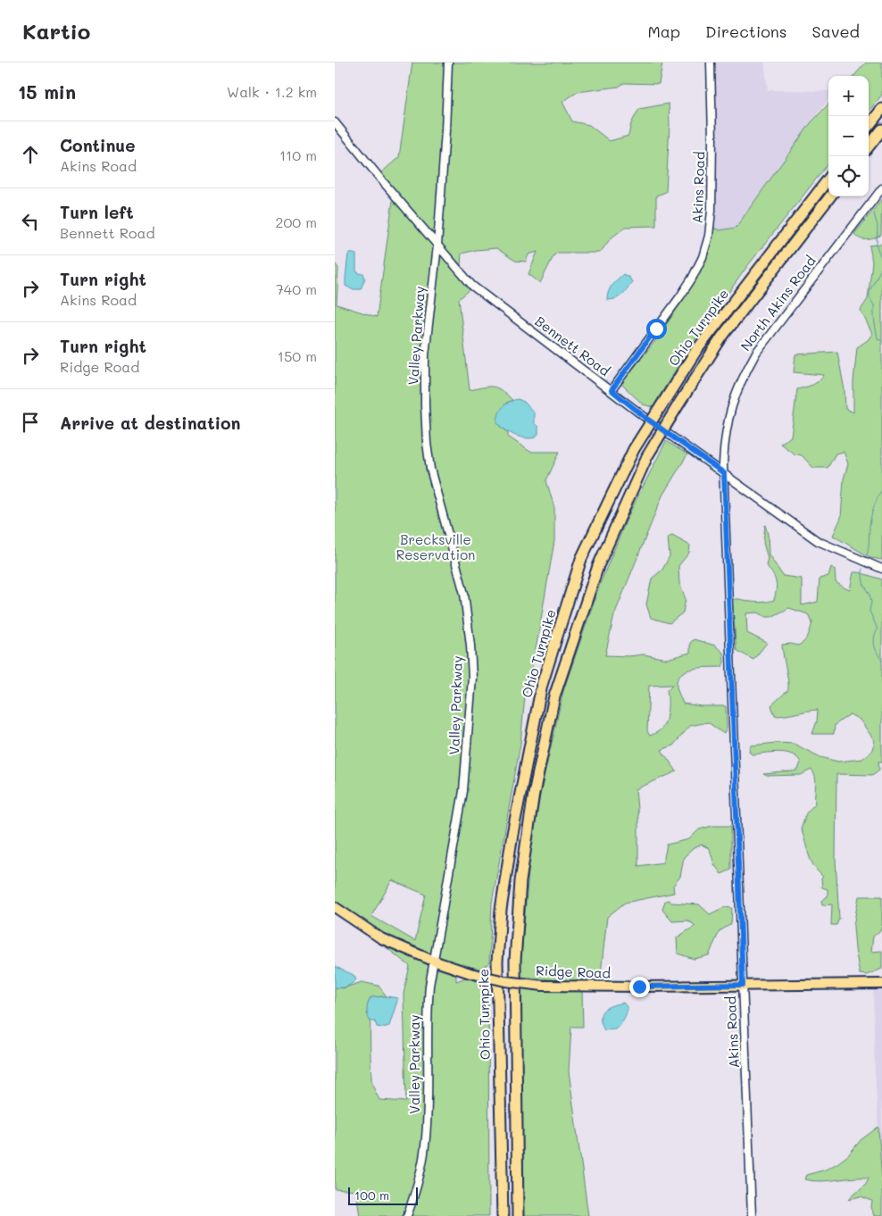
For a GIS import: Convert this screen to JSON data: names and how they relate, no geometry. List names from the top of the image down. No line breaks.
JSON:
{"streets":{"highway":["Ohio Turnpike"],"main road":["Ridge Road"],"street":["Akins Road","North Akins Road","Valley Parkway","Bennett Road"]},"crossings":[["Akins Road","North Akins Road"],["Akins Road","Bennett Road"],["Akins Road","Ridge Road"],["North Akins Road","Bennett Road"],["Valley Parkway","Bennett Road"],["Valley Parkway","Ridge Road"]],"parks":["Brecksville Reservation"],"scale_bar":"100 m","page":{"header":"Kartio","nav":["Map","Directions","Saved"],"heading":["15 min","Walk · 1.2 km"],"map_buttons":["+","−"],"list":[["Continue","Akins Road","110 m"],["Turn left","Bennett Road","200 m"],["Turn right","Akins Road","740 m"],["Turn right","Ridge Road","150 m"],"Arrive at destination"],"scale":"100 m"}}
